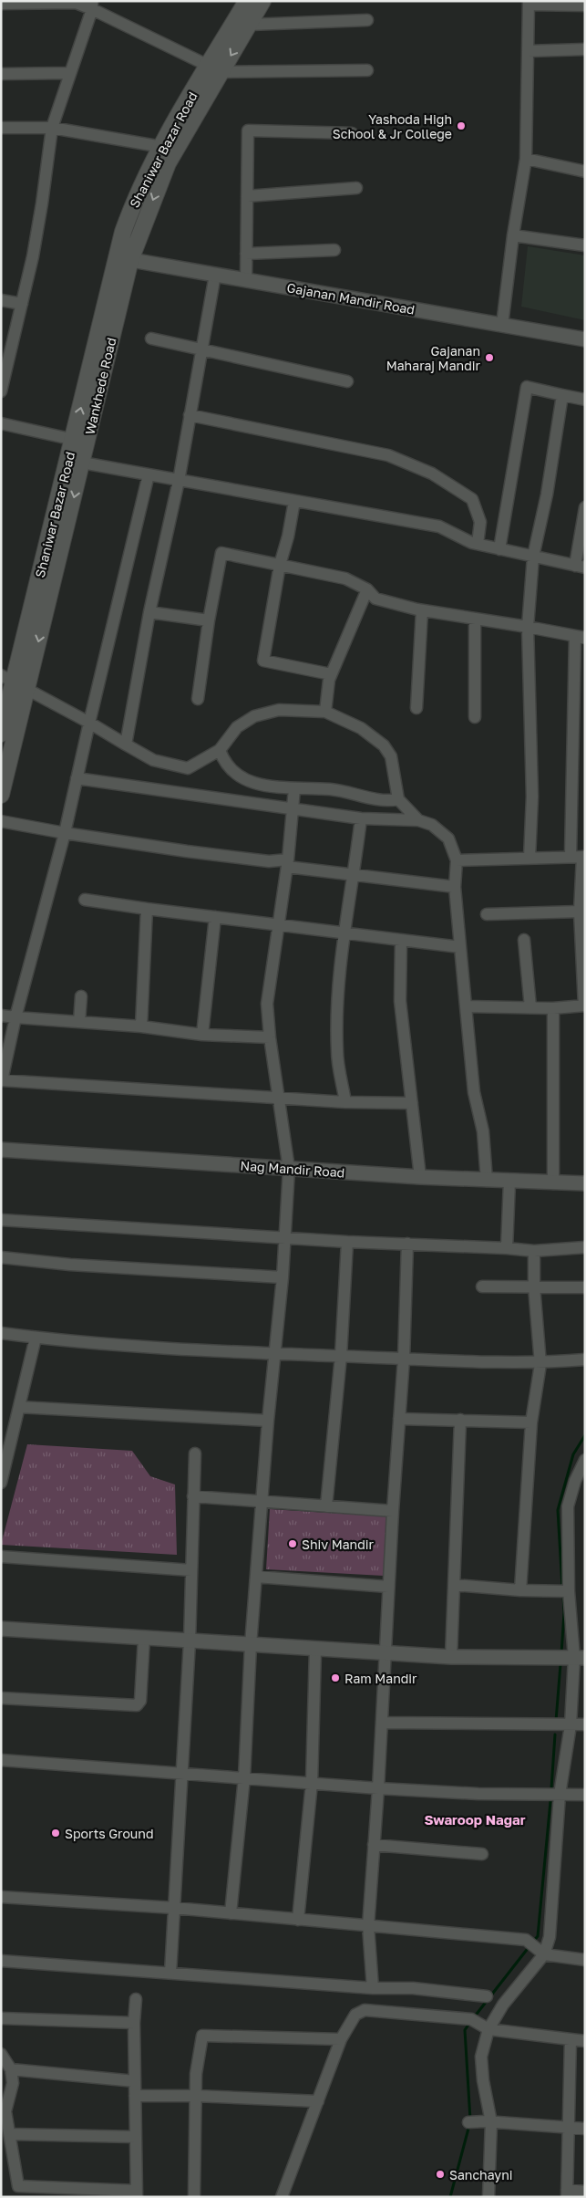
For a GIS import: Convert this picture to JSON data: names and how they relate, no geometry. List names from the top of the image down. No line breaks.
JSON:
{"streets":{"main road":["Shaniwar Bazar Road","Wankhede Road"],"street":["Gajanan Mandir Road","Nag Mandir Road"]},"crossings":[["Shaniwar Bazar Road","Gajanan Mandir Road"],["Shaniwar Bazar Road","Wankhede Road"],["Gajanan Mandir Road","Wankhede Road"]],"one_way":["Wankhede Road"],"districts":["Swaroop Nagar"],"places":["Yashoda High School & Jr College","Gajanan Maharaj Mandir","Shiv Mandir","Ram Mandir","Sports Ground","Sanchayni"]}
